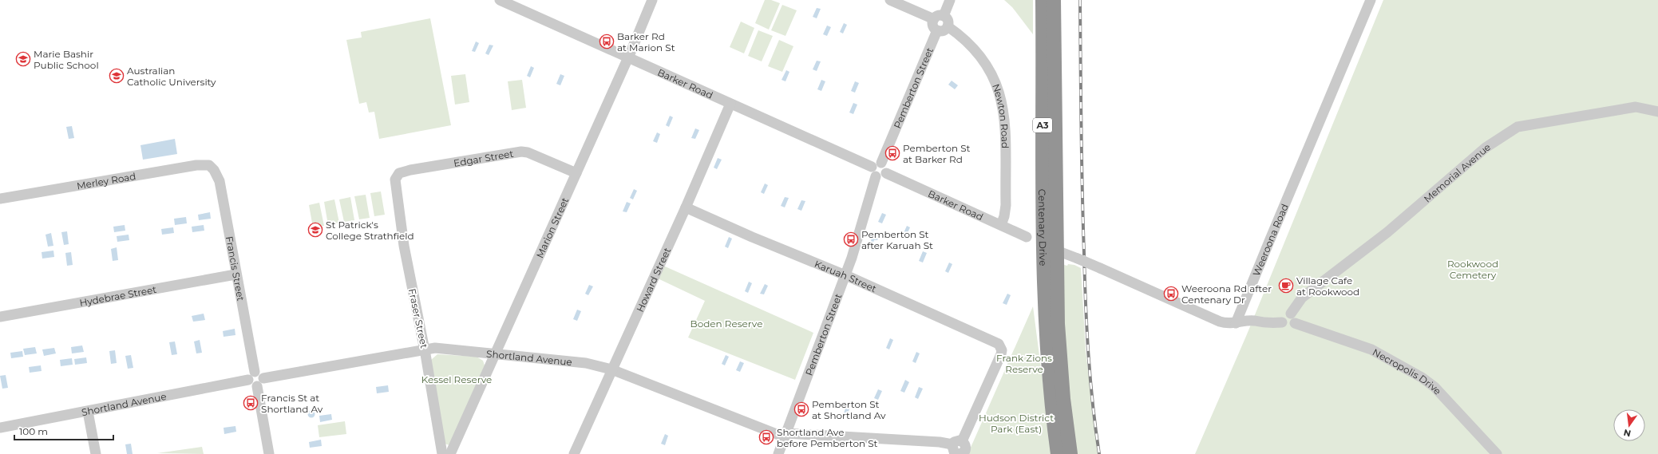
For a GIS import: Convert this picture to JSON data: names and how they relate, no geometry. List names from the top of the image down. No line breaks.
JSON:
{"streets":{"highway":["A3","Centenary Drive"],"street":["Barker Road","Pemberton Street","Newton Road","Edgar Street","Memorial Avenue","Merley Road","Marion Street","Weeroona Road","Francis Street","Karuah Street","Howard Street","Hydebrae Street","Fraser Street","Shortland Avenue","Necropolis Drive"]},"crossings":[["Barker Road","Pemberton Street"],["Barker Road","Newton Road"],["Barker Road","Marion Street"],["Barker Road","Howard Street"],["Pemberton Street","Newton Road"],["Pemberton Street","Karuah Street"],["Pemberton Street","Shortland Avenue"],["Edgar Street","Marion Street"],["Edgar Street","Fraser Street"],["Memorial Avenue","Necropolis Drive"],["Merley Road","Francis Street"],["Marion Street","Shortland Avenue"],["Francis Street","Hydebrae Street"],["Francis Street","Shortland Avenue"],["Karuah Street","Howard Street"],["Karuah Street","Shortland Avenue"],["Howard Street","Shortland Avenue"],["Fraser Street","Shortland Avenue"]],"parks":["Rookwood Cemetery","Boden Reserve","Frank Zions Reserve","Kessel Reserve","Hudson District Park (East)"],"places":{"bus stop":["Barker Rd at Marion St","Pemberton St at Barker Rd","Pemberton St after Karuah St","Weeroona Rd after Centenary Dr","Francis St at Shortland Av","Pemberton St at Shortland Av","Shortland Ave before Pemberton St"],"school or university":["Marie Bashir Public School","Australian Catholic University","St Patrick's College Strathfield"],"cafe":["Village Cafe at Rookwood"]},"scale_bar":"100 m","north":"bottom"}
